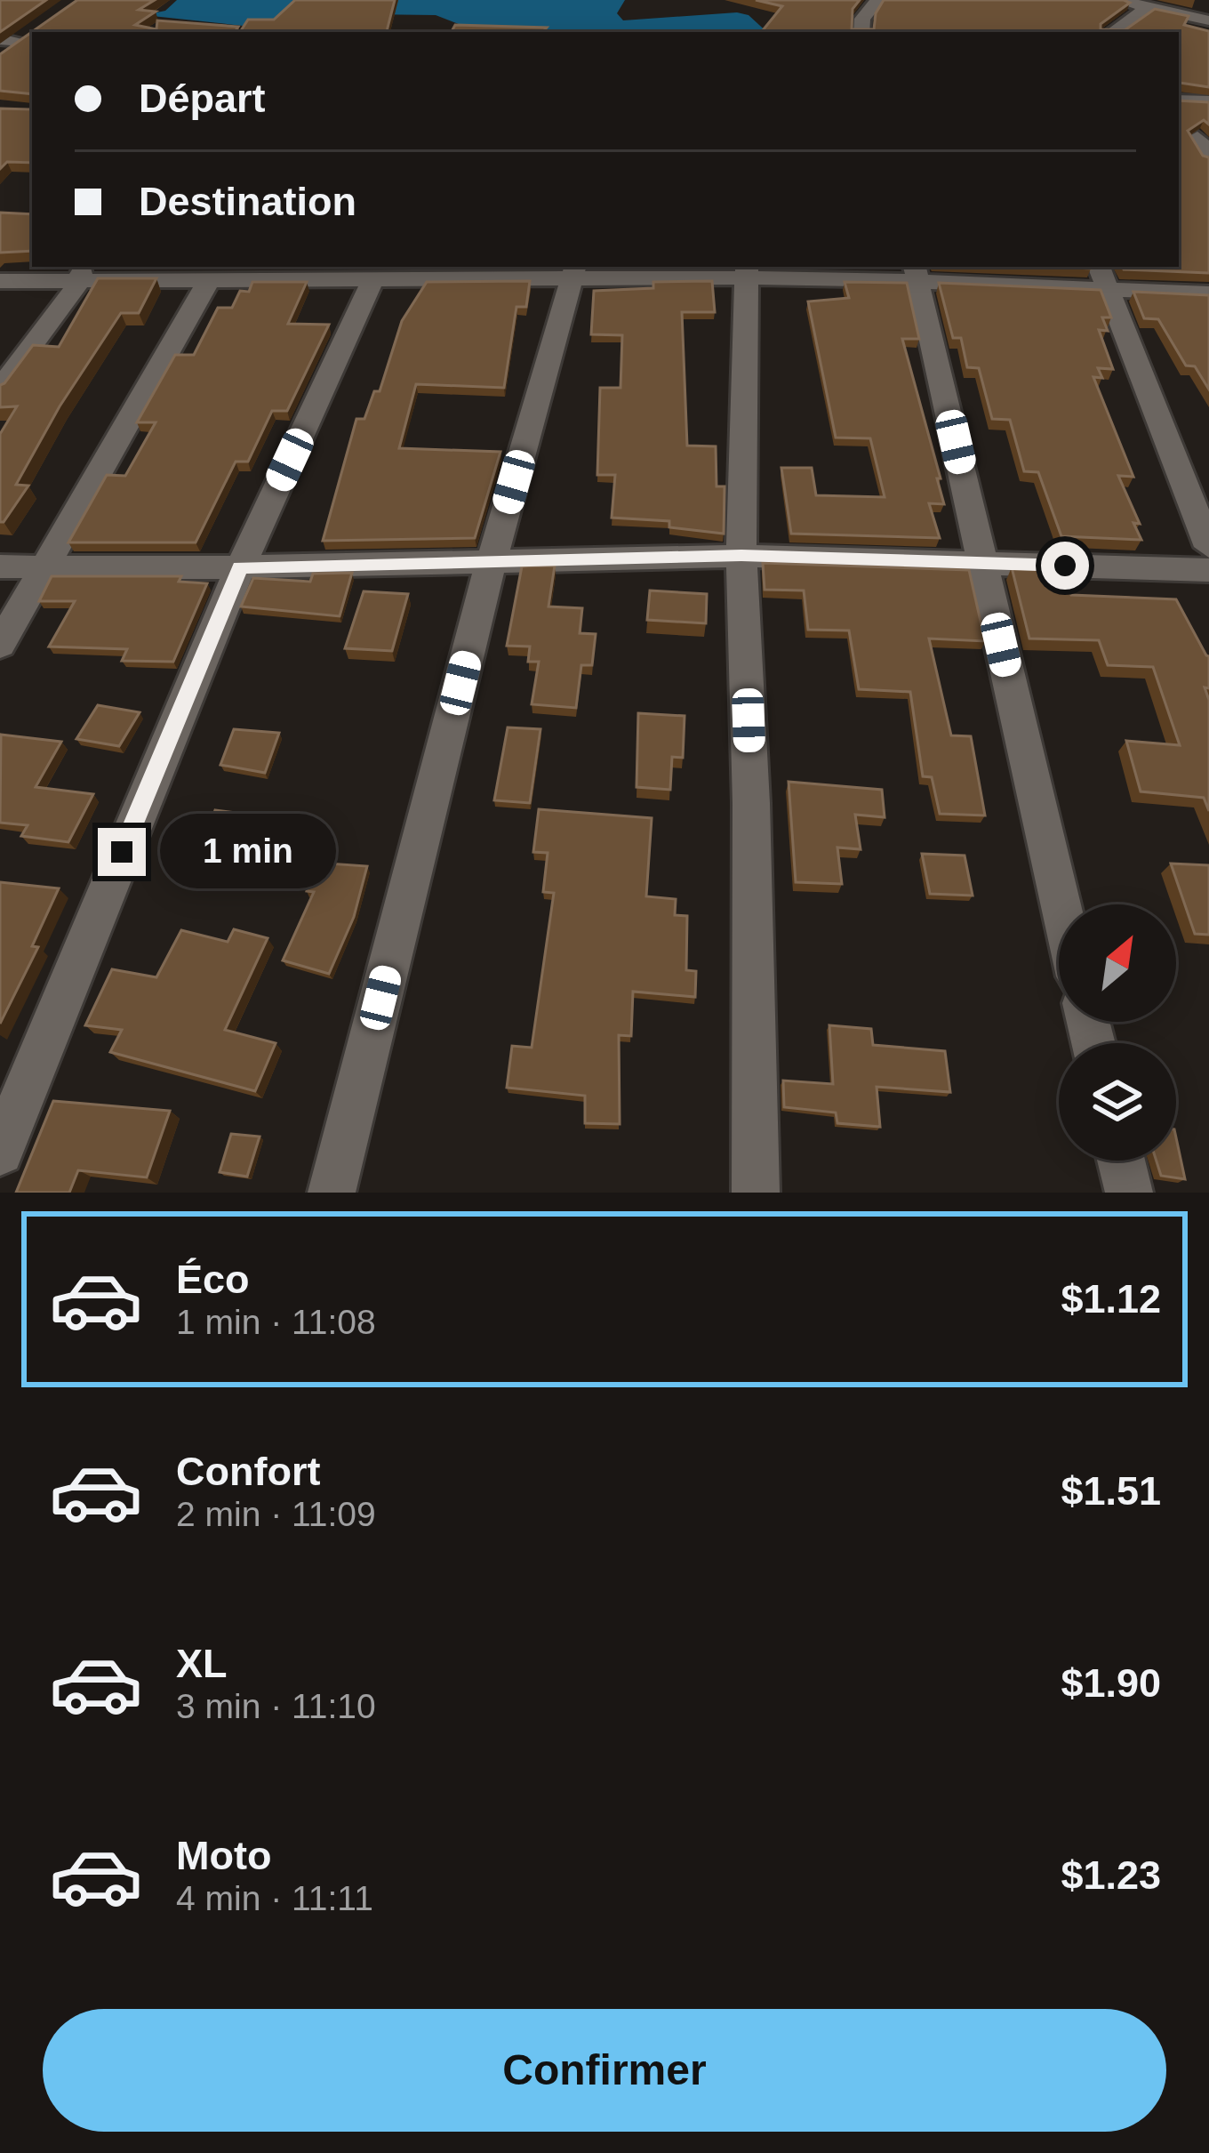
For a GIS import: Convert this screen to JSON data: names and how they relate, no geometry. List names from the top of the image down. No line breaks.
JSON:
{"north":"top right","page":{"banner":["Départ","Destination"],"bubble":"1 min","list":[{"name":"Éco","note":"1 min · 11:08","value":"$1.12"},{"name":"Confort","note":"2 min · 11:09","value":"$1.51"},{"name":"XL","note":"3 min · 11:10","value":"$1.90"},{"name":"Moto","note":"4 min · 11:11","value":"$1.23"}],"buttons":"Confirmer"}}
